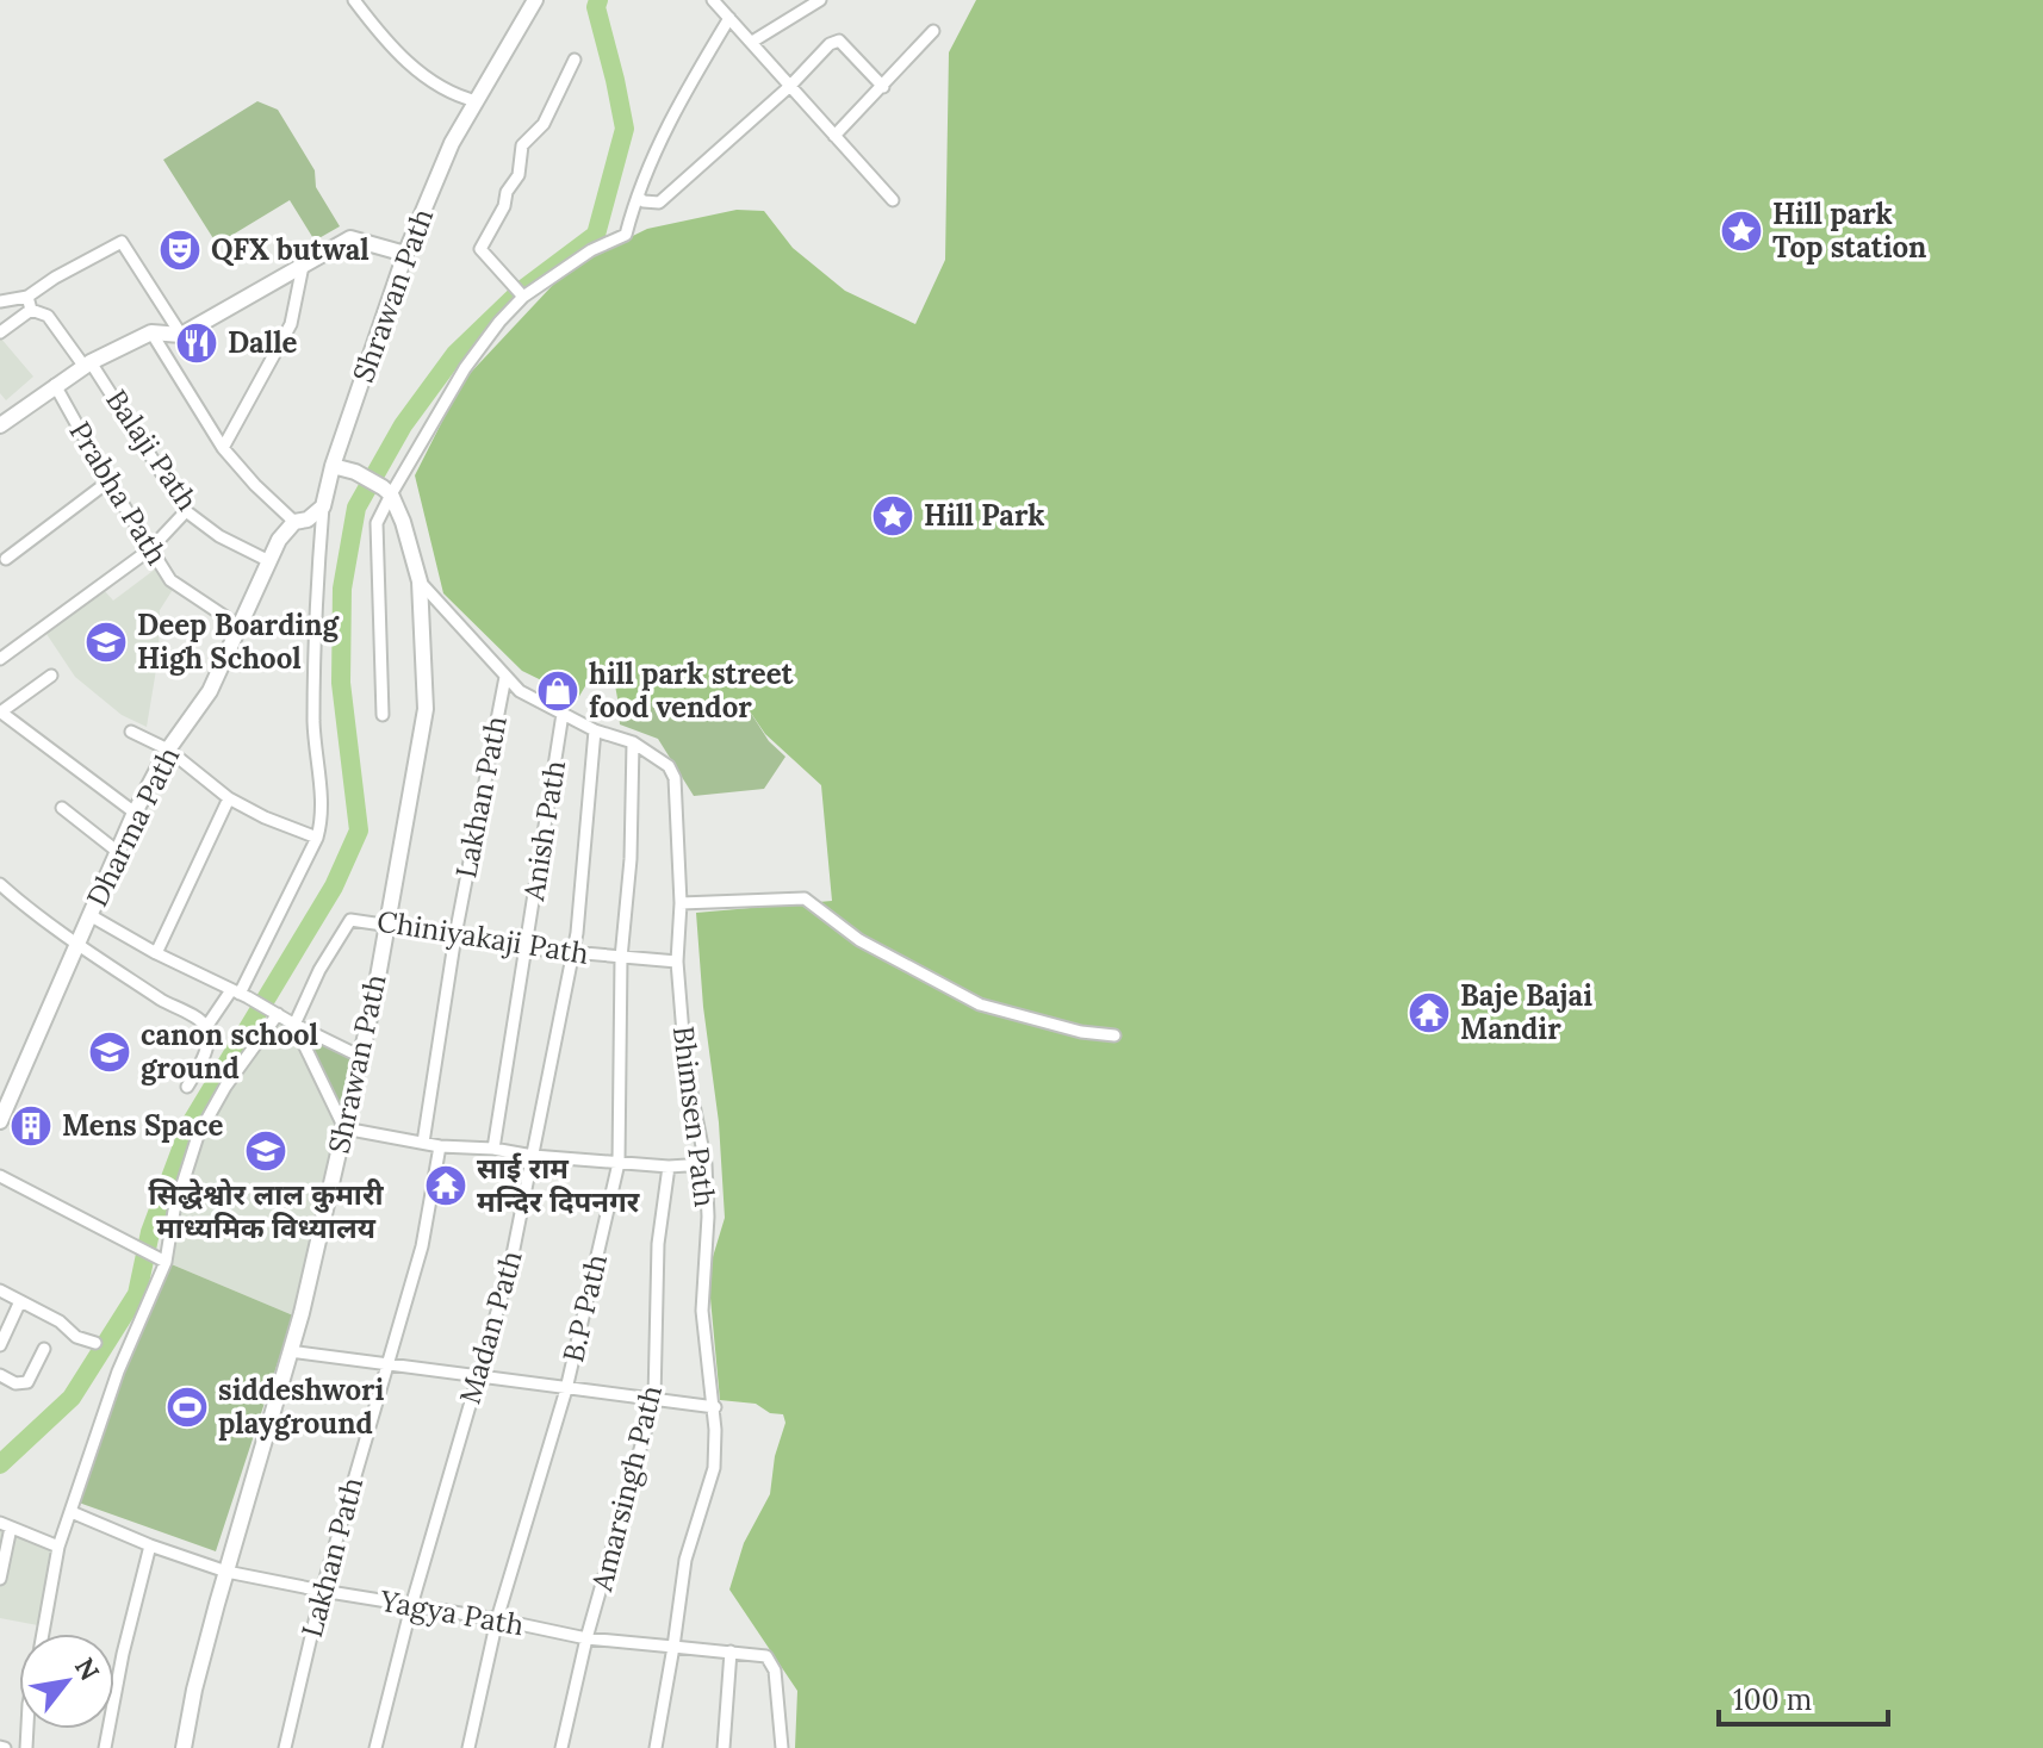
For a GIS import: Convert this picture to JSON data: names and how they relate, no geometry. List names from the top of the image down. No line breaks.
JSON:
{"streets":{"street":["Shrawan Path","Balaji Path","Prabha Path","Lakhan Path","Dharma Path","Anish Path","Chiniyakaji Path","Bhimsen Path","B.P Path","Madan Path","Amarsingh Path","Yagya Path"]},"crossings":[["Shrawan Path","Dharma Path"],["Shrawan Path","Chiniyakaji Path"],["Shrawan Path","Bhimsen Path"],["Shrawan Path","Yagya Path"],["Balaji Path","Dharma Path"],["Prabha Path","Dharma Path"],["Lakhan Path","Chiniyakaji Path"],["Lakhan Path","Bhimsen Path"],["Lakhan Path","Yagya Path"],["Anish Path","Chiniyakaji Path"],["Anish Path","Bhimsen Path"],["Chiniyakaji Path","Bhimsen Path"],["Chiniyakaji Path","B.P Path"],["Chiniyakaji Path","Madan Path"],["Bhimsen Path","B.P Path"],["Bhimsen Path","Madan Path"],["Bhimsen Path","Yagya Path"],["B.P Path","Yagya Path"],["Madan Path","Yagya Path"],["Amarsingh Path","Yagya Path"]],"places":{"place":["Hill park Top station","Hill Park"],"theatre":["QFX butwal"],"restaurant":["Dalle"],"school or university":["Deep Boarding High School","canon school ground","सिद्धेश्वोर लाल कुमारी माध्यमिक विध्यालय"],"shop":["hill park street food vendor"],"temple":["Baje Bajai Mandir","साई राम मन्दिर दिपनगर"],"building":["Mens Space"],"sports":["siddeshwori playground"]},"scale_bar":"100 m","north":"top right"}
